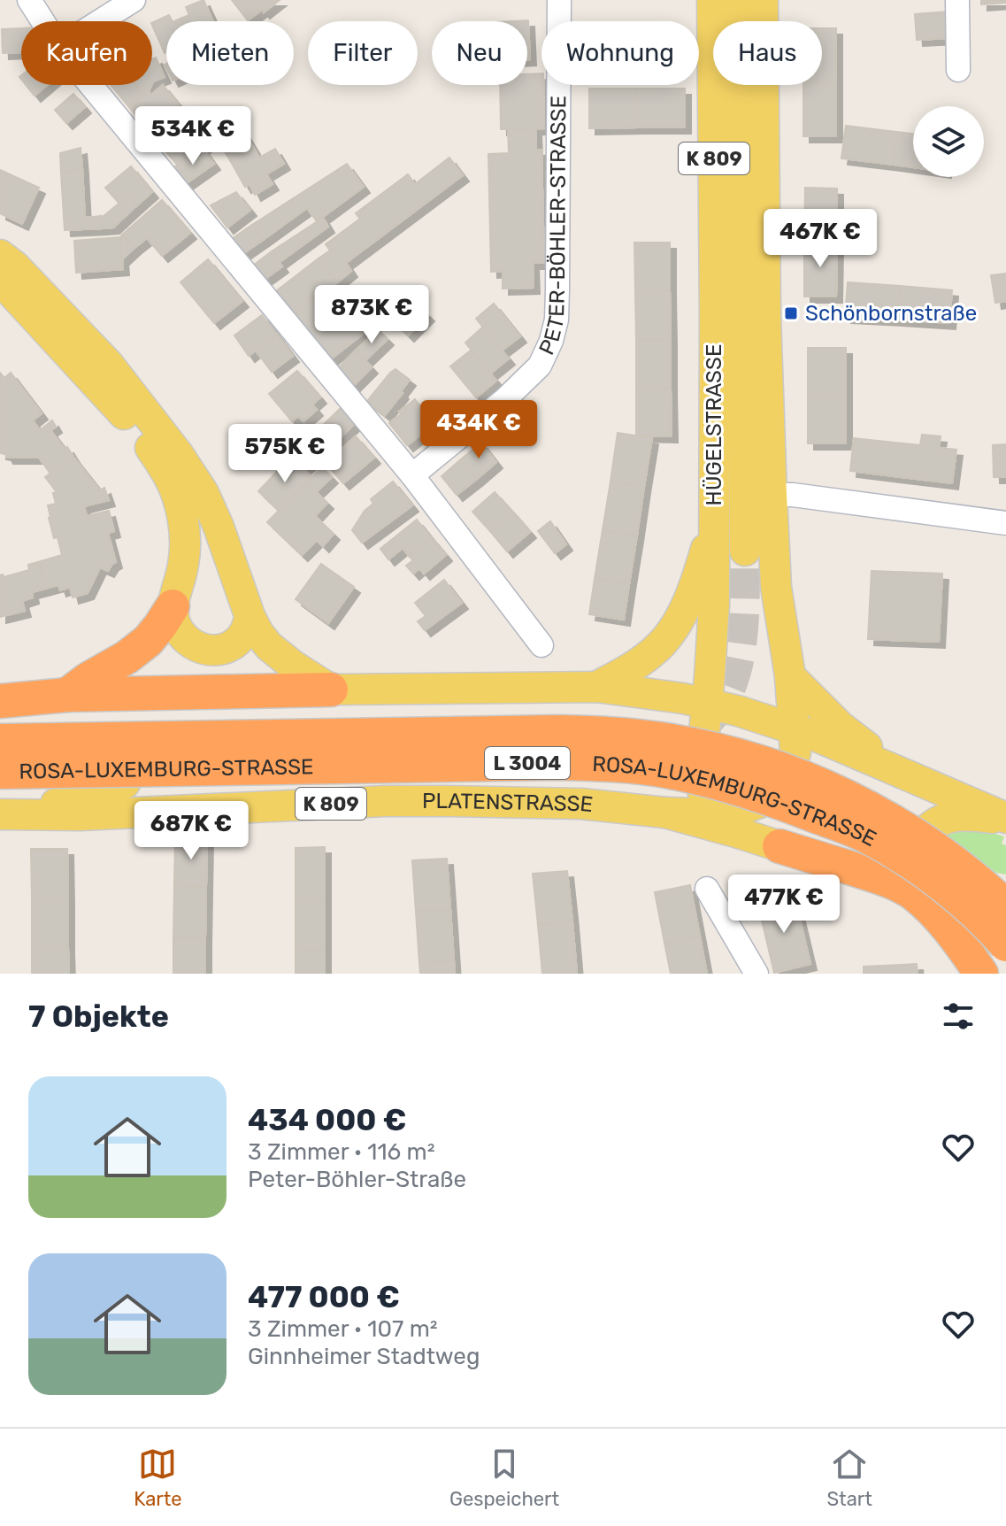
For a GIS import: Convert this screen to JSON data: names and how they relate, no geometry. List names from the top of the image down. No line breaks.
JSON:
{"streets":{"highway":["L 3004","ROSA-LUXEMBURG-STRASSE"],"main road":["K 809","HÜGELSTRASSE","PLATENSTRASSE"],"street":["PETER-BÖHLER-STRASSE"]},"crossings":[["K 809","HÜGELSTRASSE"],["K 809","PLATENSTRASSE"],["HÜGELSTRASSE","PLATENSTRASSE"]],"places":{"transit":["Schönbornstraße"]},"page":{"chip":["Kaufen","Mieten","Filter","Neu","Wohnung","Haus"],"price":["534K €","467K €","873K €","434K €","575K €","687K €","477K €"],"heading":"7 Objekte","list":[{"name":"434 000 €","note":"3 Zimmer · 116 m² · Peter-Böhler-Straße"},{"name":"477 000 €","note":"3 Zimmer · 107 m² · Ginnheimer Stadtweg"}],"tabs":["Karte","Gespeichert","Start"]}}
